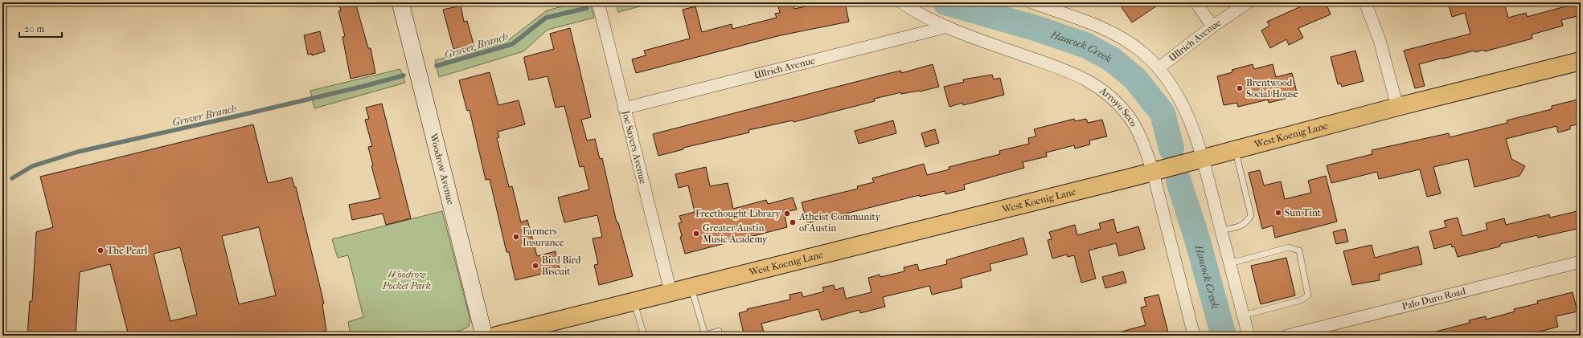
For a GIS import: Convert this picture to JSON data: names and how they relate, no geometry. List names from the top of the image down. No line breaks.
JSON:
{"streets":{"main road":["West Koenig Lane"],"street":["Ullrich Avenue","Arroyo Seco","Joe Sayers Avenue","Woodrow Avenue","Palo Duro Road"]},"crossings":[["Ullrich Avenue","Arroyo Seco"],["Ullrich Avenue","Joe Sayers Avenue"],["Arroyo Seco","West Koenig Lane"],["West Koenig Lane","Joe Sayers Avenue"]],"water":["Grover Branch","Hancock Creek"],"parks":["Woodrow Pocket Park"],"places":["Brentwood Social House","Sun Tint","Freethought Library","Atheist Community of Austin","Greater Austin Music Academy","Farmers Insurance","The Pearl","Bird Bird Biscuit"],"scale_bar":"20 m"}
